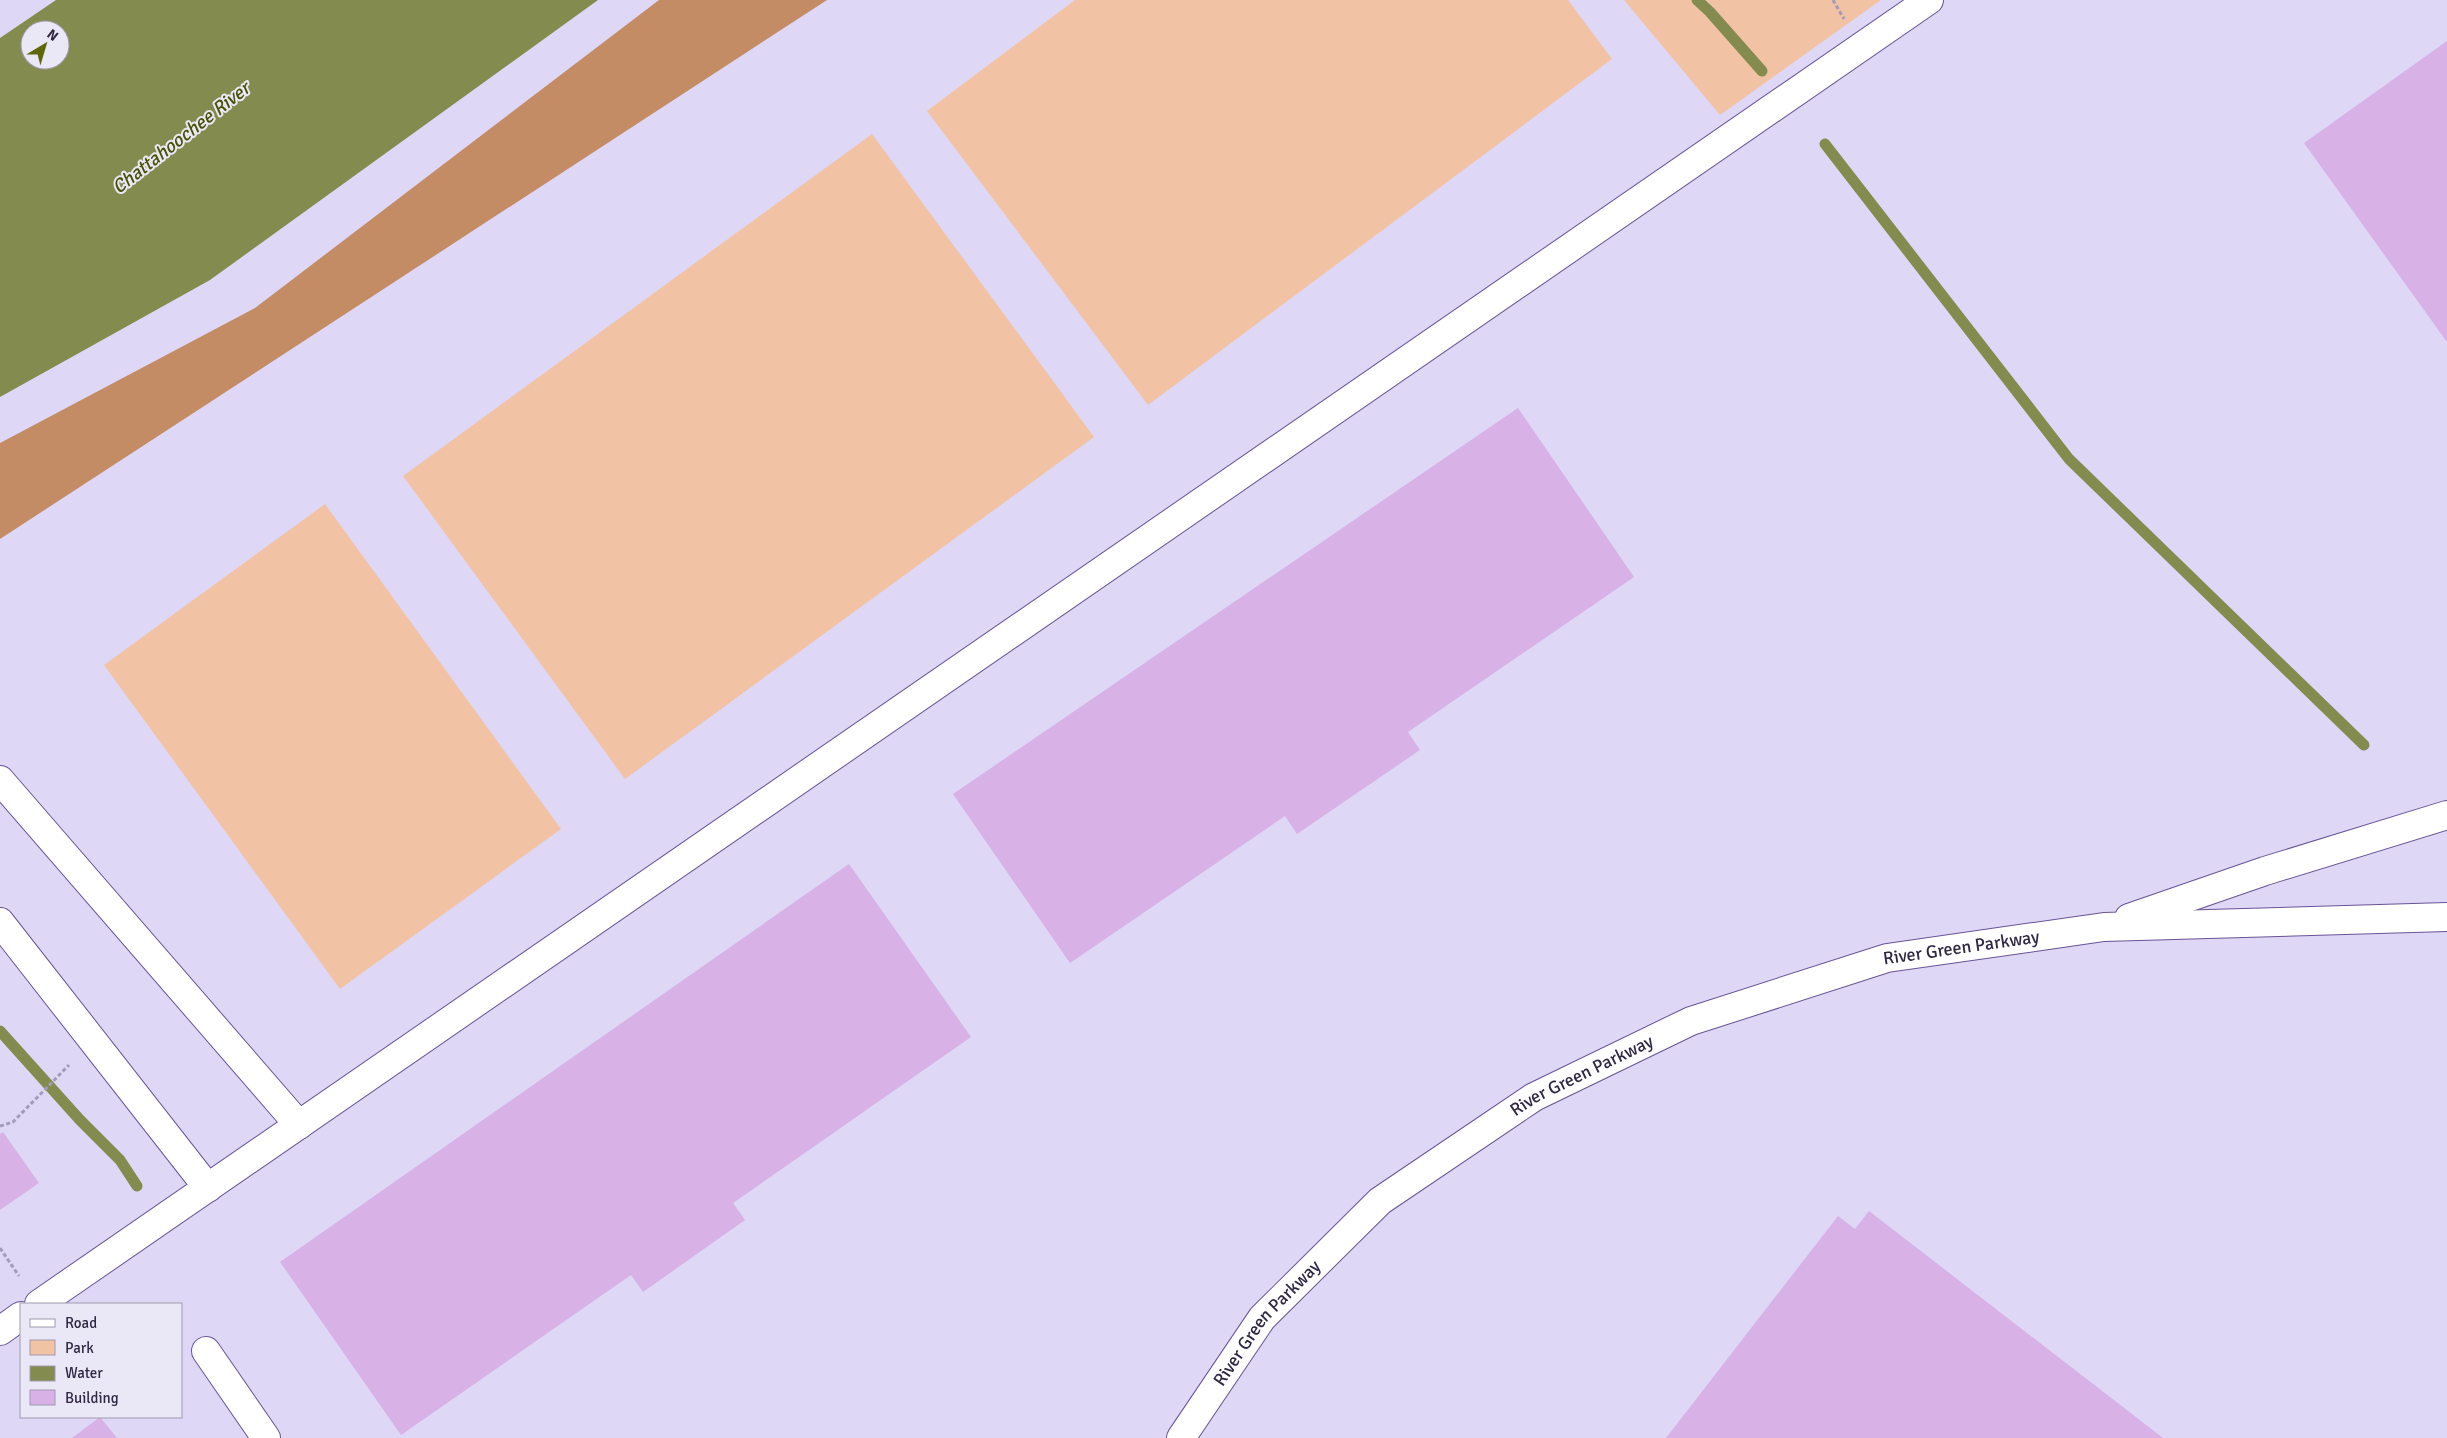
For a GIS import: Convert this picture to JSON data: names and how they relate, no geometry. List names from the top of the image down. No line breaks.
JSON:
{"streets":{"street":["River Green Parkway"]},"water":["Chattahoochee River"],"legend":["Road","Park","Water","Building"],"north":"top right"}
